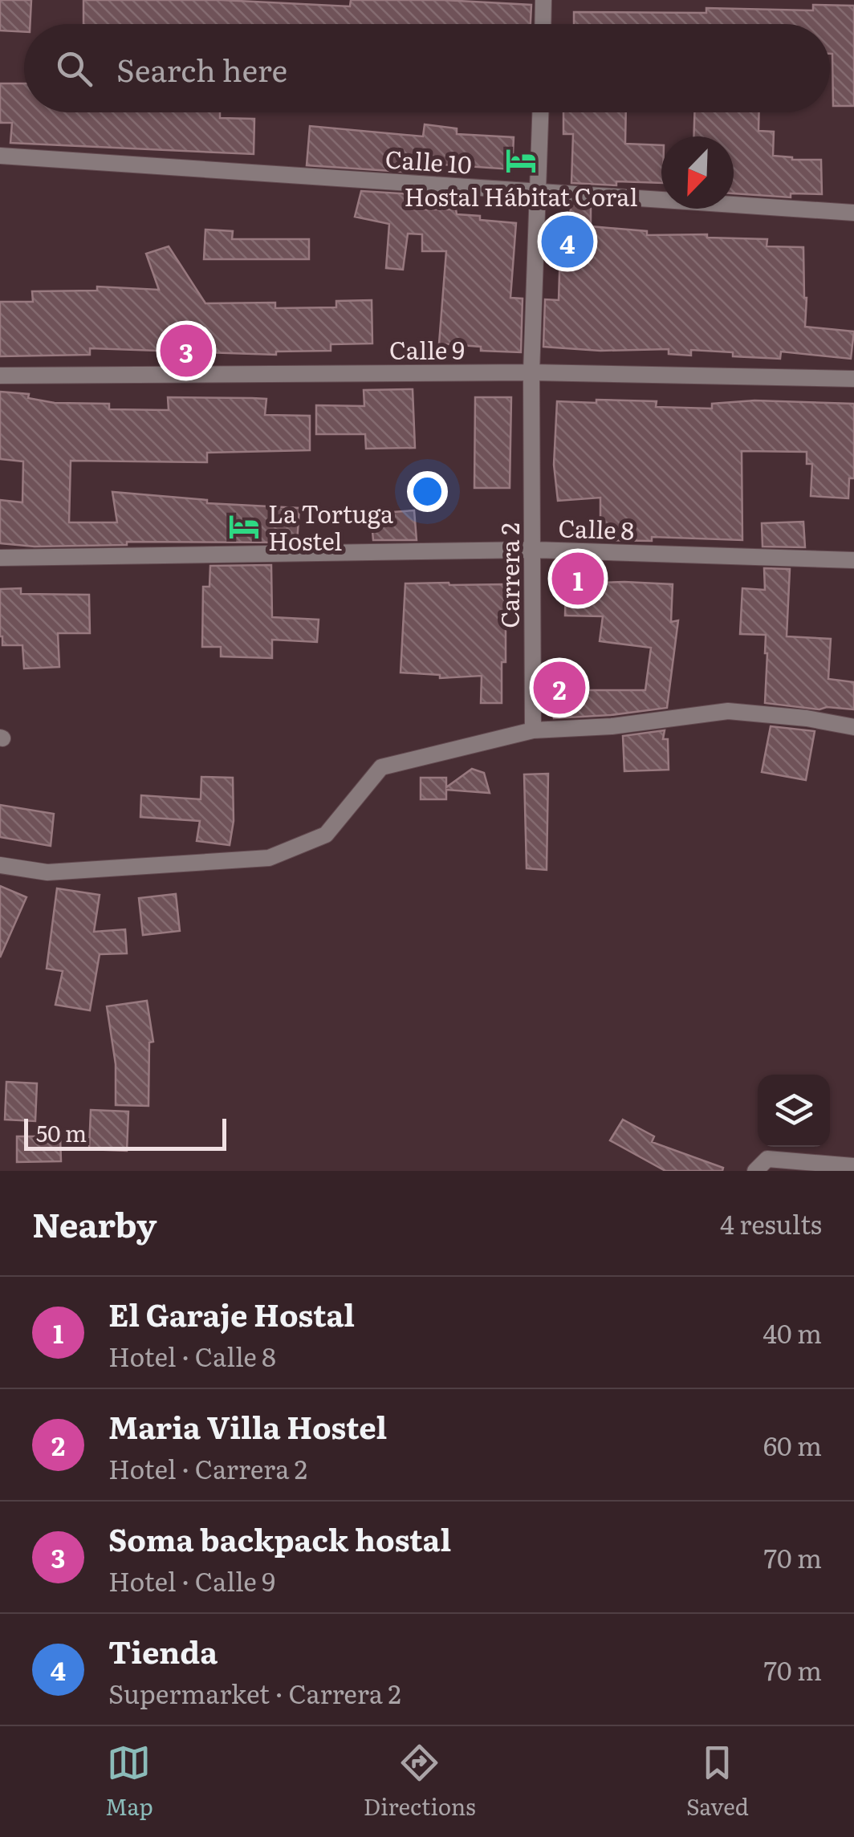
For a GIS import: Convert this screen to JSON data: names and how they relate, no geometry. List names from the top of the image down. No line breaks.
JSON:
{"streets":{"street":["Calle 10","Calle 9","Calle 8","Carrera 2"]},"crossings":[["Calle 10","Carrera 2"],["Calle 9","Carrera 2"],["Calle 8","Carrera 2"]],"places":{"hotel":["Hostal Hábitat Coral","La Tortuga Hostel"]},"scale_bar":"50 m","north":"bottom left","page":{"search":"Search here","pins":["4","3","1","2"],"scale":"50 m","heading":["Nearby","4 results"],"list":[{"mark":"1","name":"El Garaje Hostal","note":"Hotel · Calle 8","value":"40 m"},{"mark":"2","name":"Maria Villa Hostel","note":"Hotel · Carrera 2","value":"60 m"},{"mark":"3","name":"Soma backpack hostal","note":"Hotel · Calle 9","value":"70 m"},{"mark":"4","name":"Tienda","note":"Supermarket · Carrera 2","value":"70 m"}],"nav":["Map","Directions","Saved"]}}
